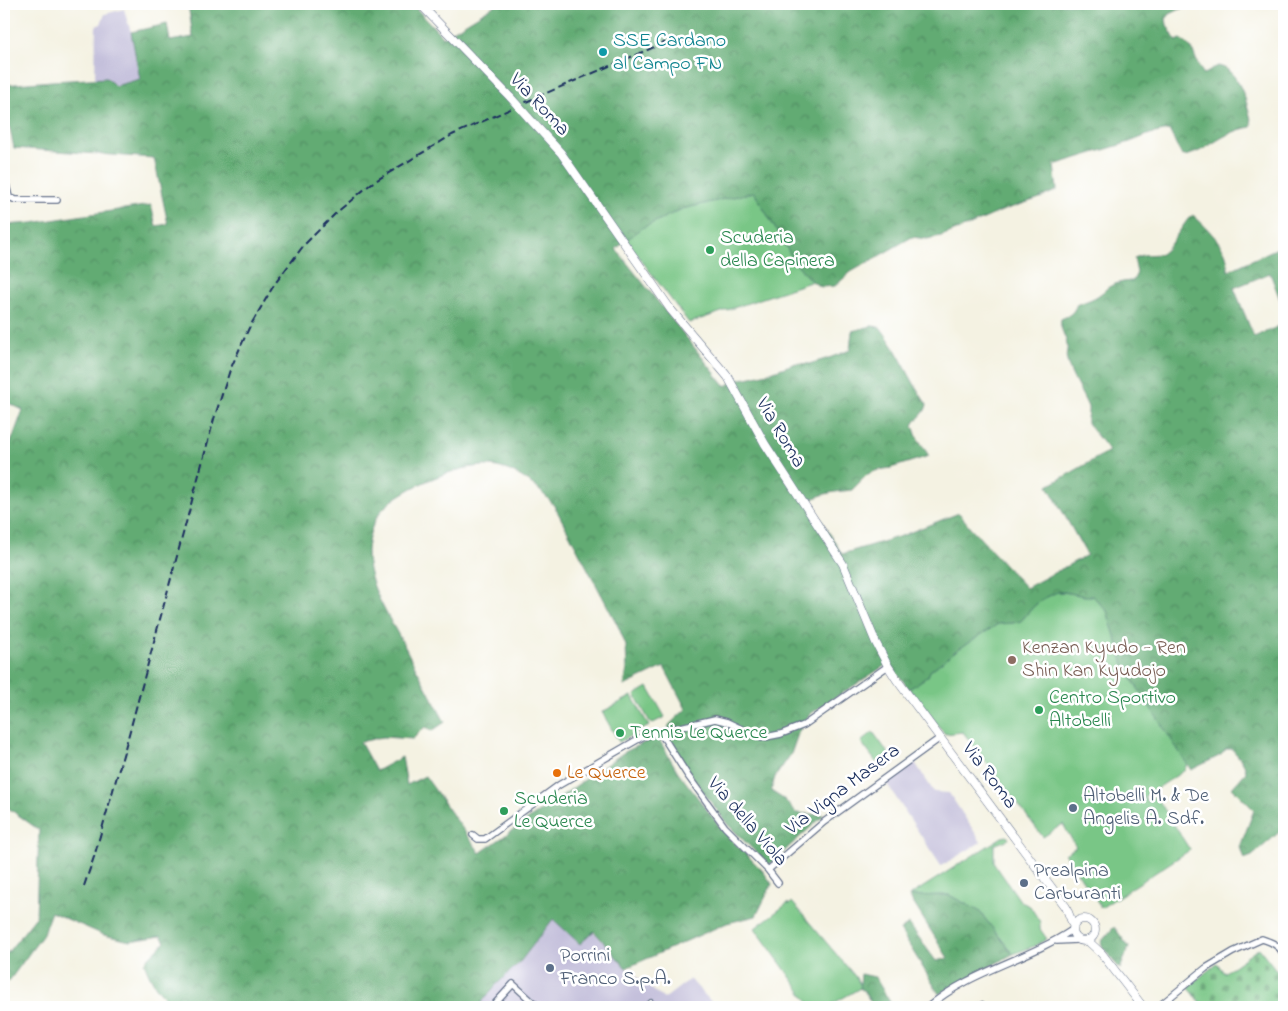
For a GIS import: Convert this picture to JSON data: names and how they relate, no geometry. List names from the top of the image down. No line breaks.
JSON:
{"streets":{"street":["Via Roma","Via Vigna Masera","Via della Viola"]},"crossings":[["Via Roma","Via Vigna Masera"],["Via Vigna Masera","Via della Viola"]],"places":["SSE Cardano al Campo FN","Scuderia della Capinera","Kenzan Kyudo - Ren Shin Kan Kyudojo","Centro Sportivo Altobelli","Tennis Le Querce","Le Querce","Altobelli M. & De Angelis A. Sdf.","Scuderia Le Querce","Prealpina Carburanti","Porrini Franco S.p.A."]}
